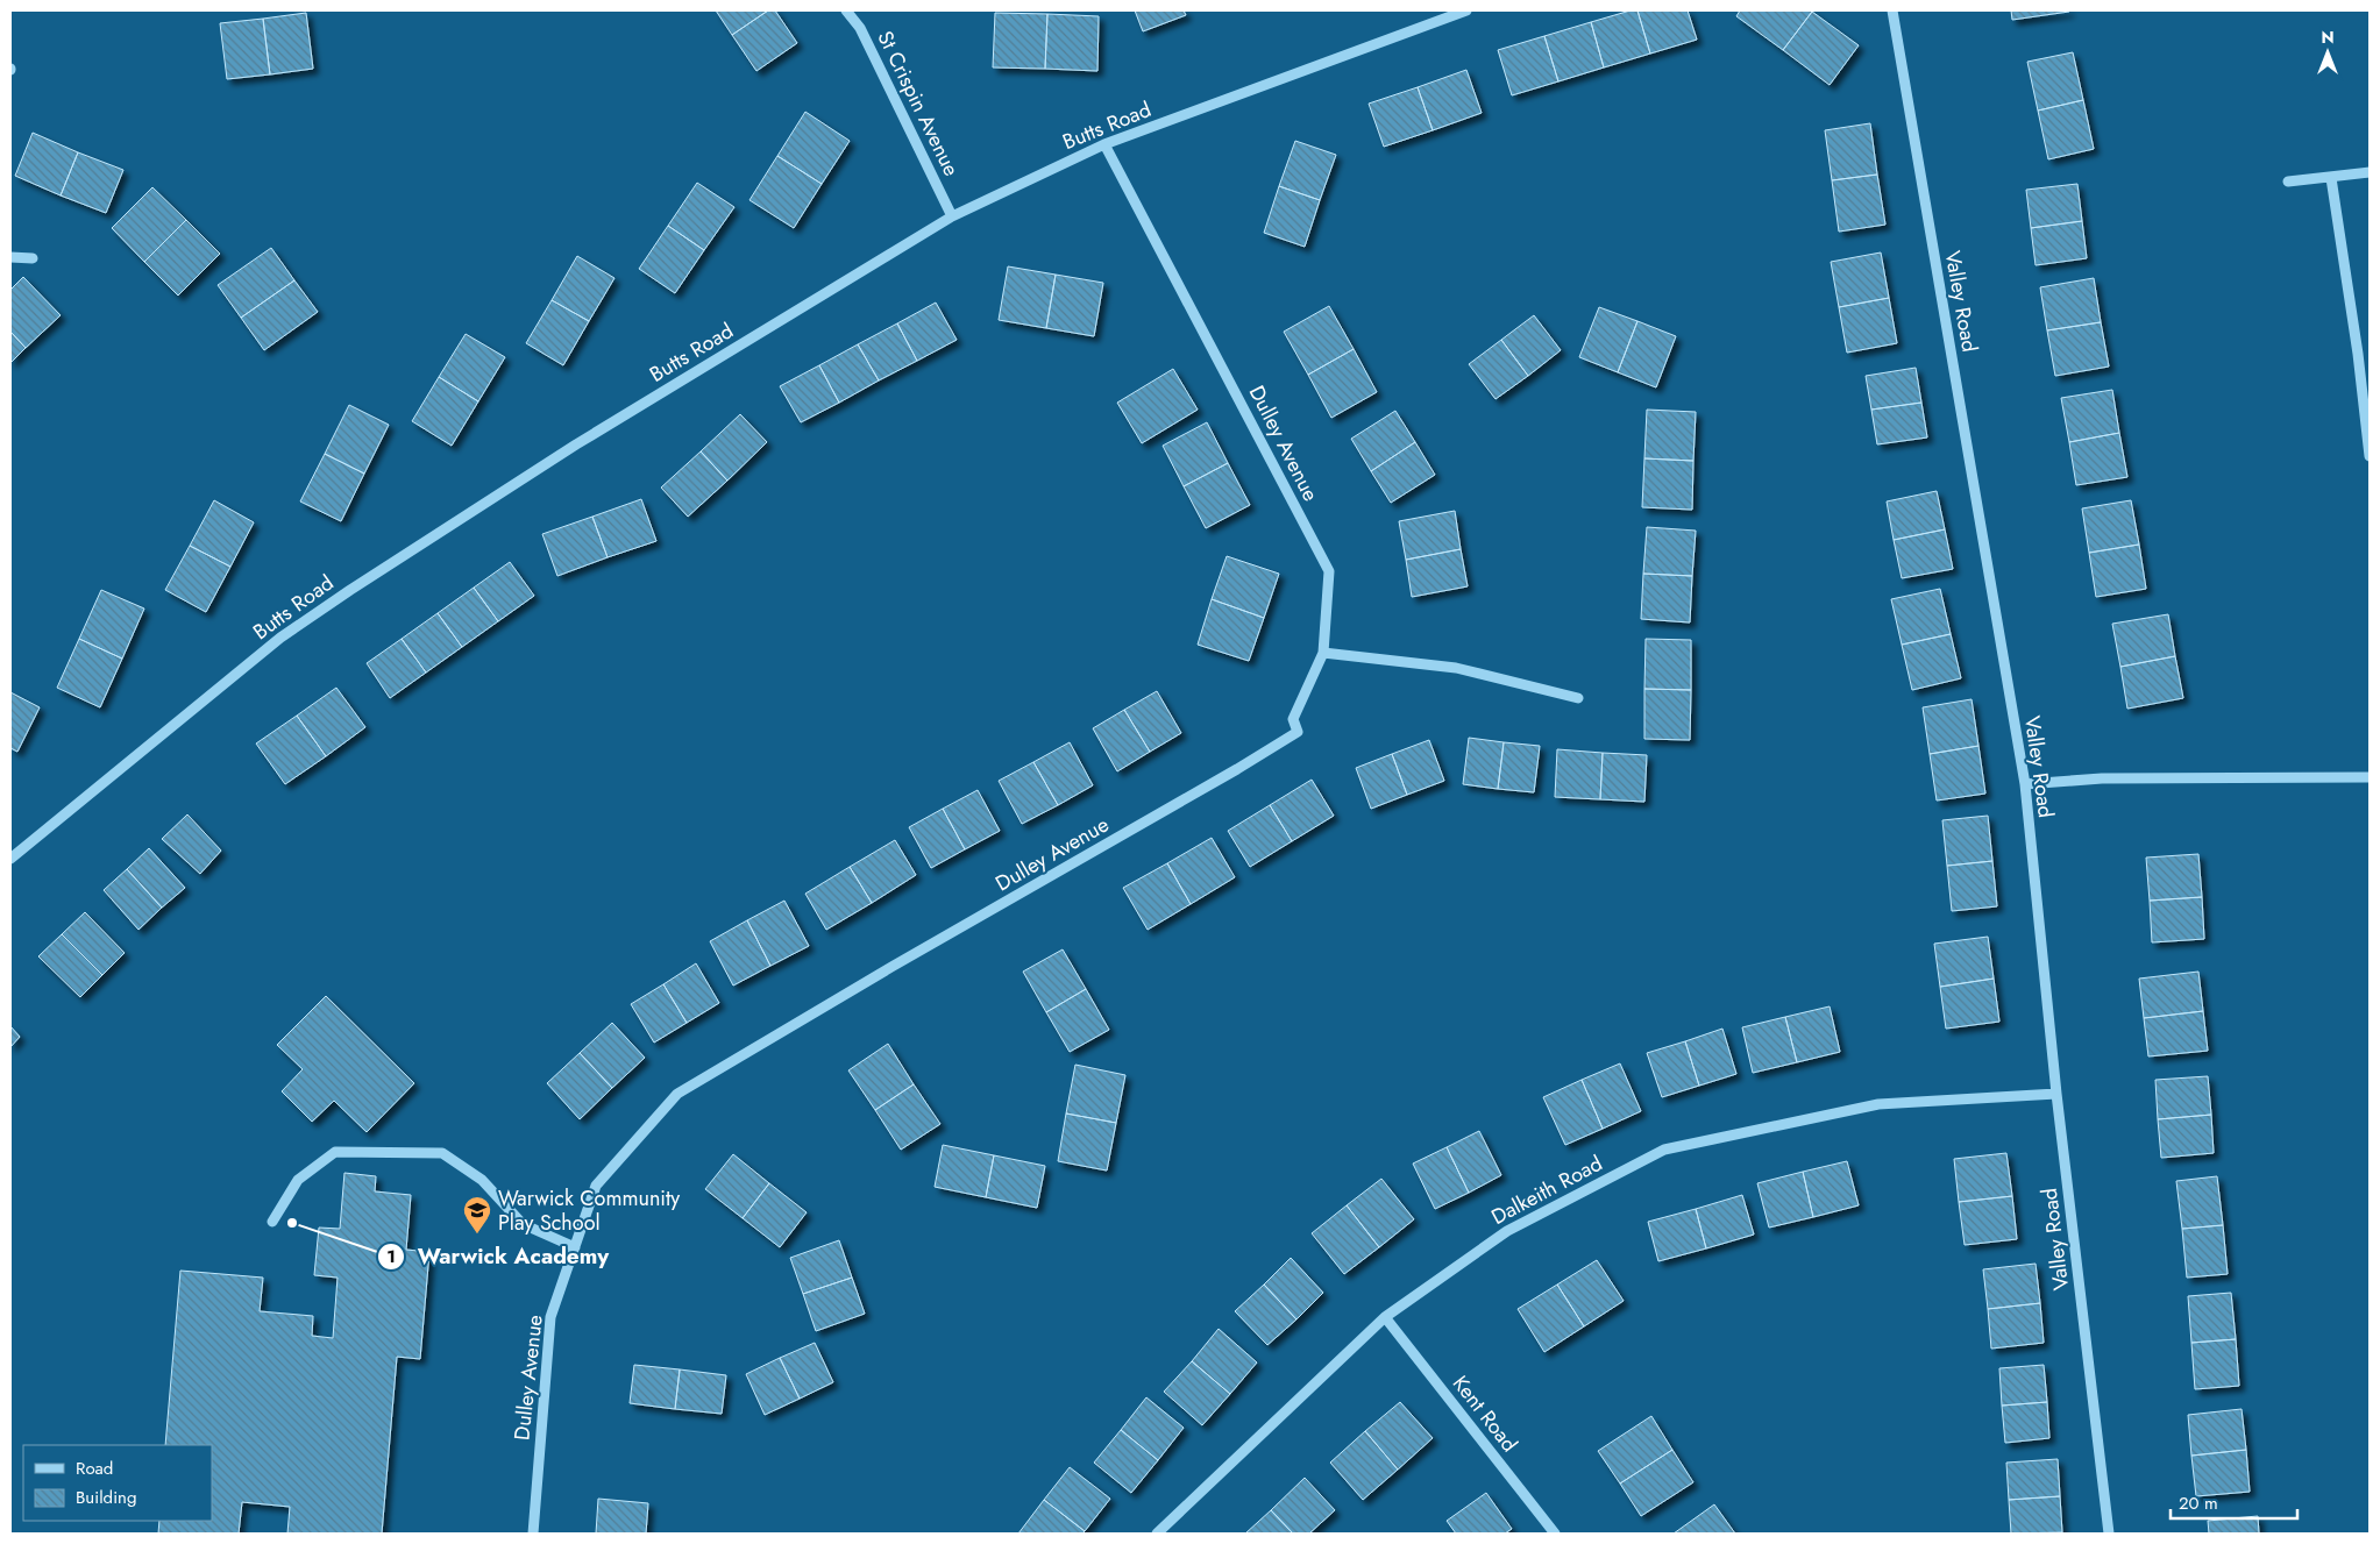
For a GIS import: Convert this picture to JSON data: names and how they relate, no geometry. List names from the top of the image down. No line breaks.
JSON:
{"streets":{"street":["St Crispin Avenue","Butts Road","Valley Road","Dulley Avenue","Dalkeith Road","Kent Road"]},"crossings":[["St Crispin Avenue","Butts Road"],["Butts Road","Dulley Avenue"],["Valley Road","Dalkeith Road"],["Dalkeith Road","Kent Road"]],"places":{"other":["Warwick Academy"],"school or university":["Warwick Community Play School"]},"legend":["Road","Building"],"scale_bar":"20 m","north":"top"}
